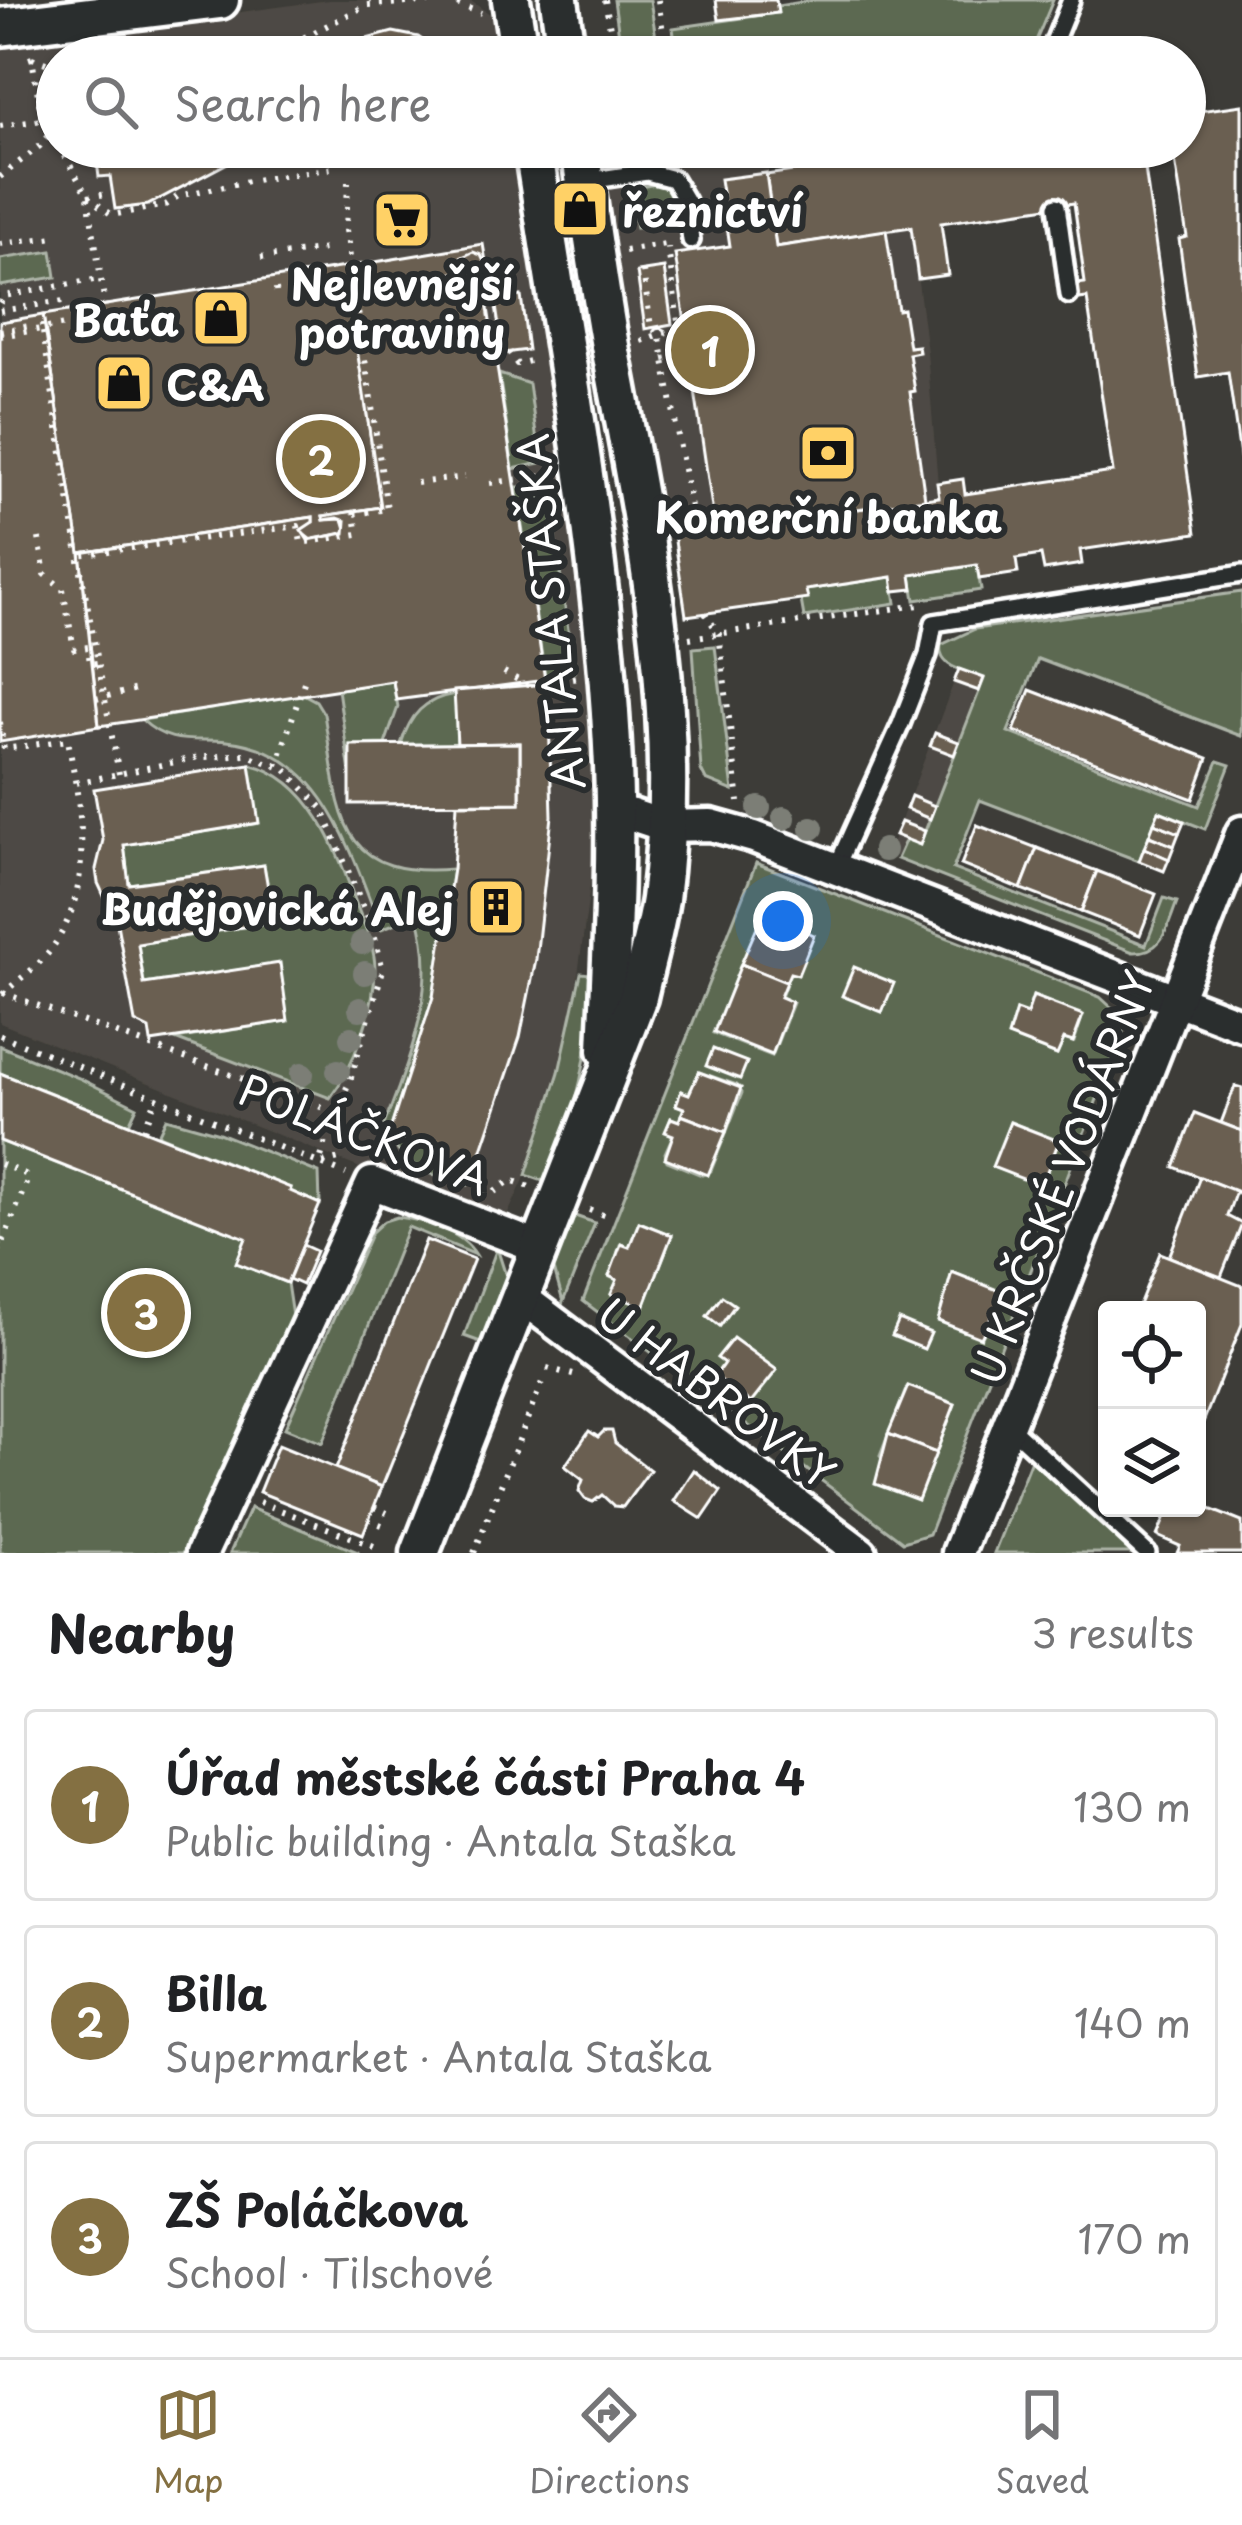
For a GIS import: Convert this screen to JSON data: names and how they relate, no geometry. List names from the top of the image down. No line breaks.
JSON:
{"streets":{"street":["ANTALA STAŠKA","POLÁČKOVA","U KRČSKÉ VODÁRNY","U HABROVKY"]},"crossings":[["ANTALA STAŠKA","POLÁČKOVA"],["ANTALA STAŠKA","U HABROVKY"]],"places":{"shop":["řeznictví","Baťa","C&A"],"supermarket":["Nejlevnější potraviny"],"bank":["Komerční banka"],"building":["Budějovická Alej"]},"page":{"search":"Search here","pins":["1","2","3"],"heading":["Nearby","3 results"],"list":[{"mark":"1","name":"Úřad městské části Praha 4","note":"Public building · Antala Staška","value":"130 m"},{"mark":"2","name":"Billa","note":"Supermarket · Antala Staška","value":"140 m"},{"mark":"3","name":"ZŠ Poláčkova","note":"School · Tilschové","value":"170 m"}],"nav":["Map","Directions","Saved"]}}
